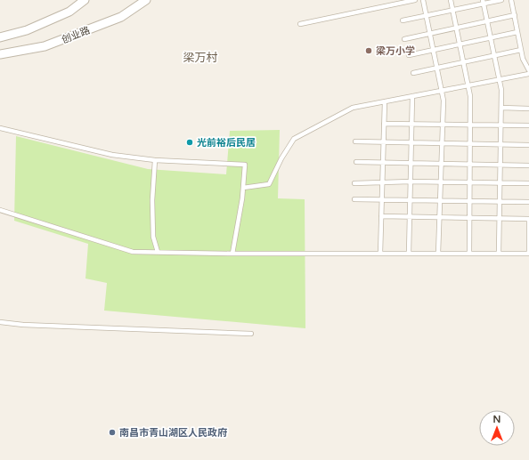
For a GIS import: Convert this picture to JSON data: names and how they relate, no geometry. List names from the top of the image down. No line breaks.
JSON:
{"streets":{"street":["创业路"]},"districts":["梁万村"],"places":["梁万小学","光前裕后民居","南昌市青山湖区人民政府"],"north":"top"}
